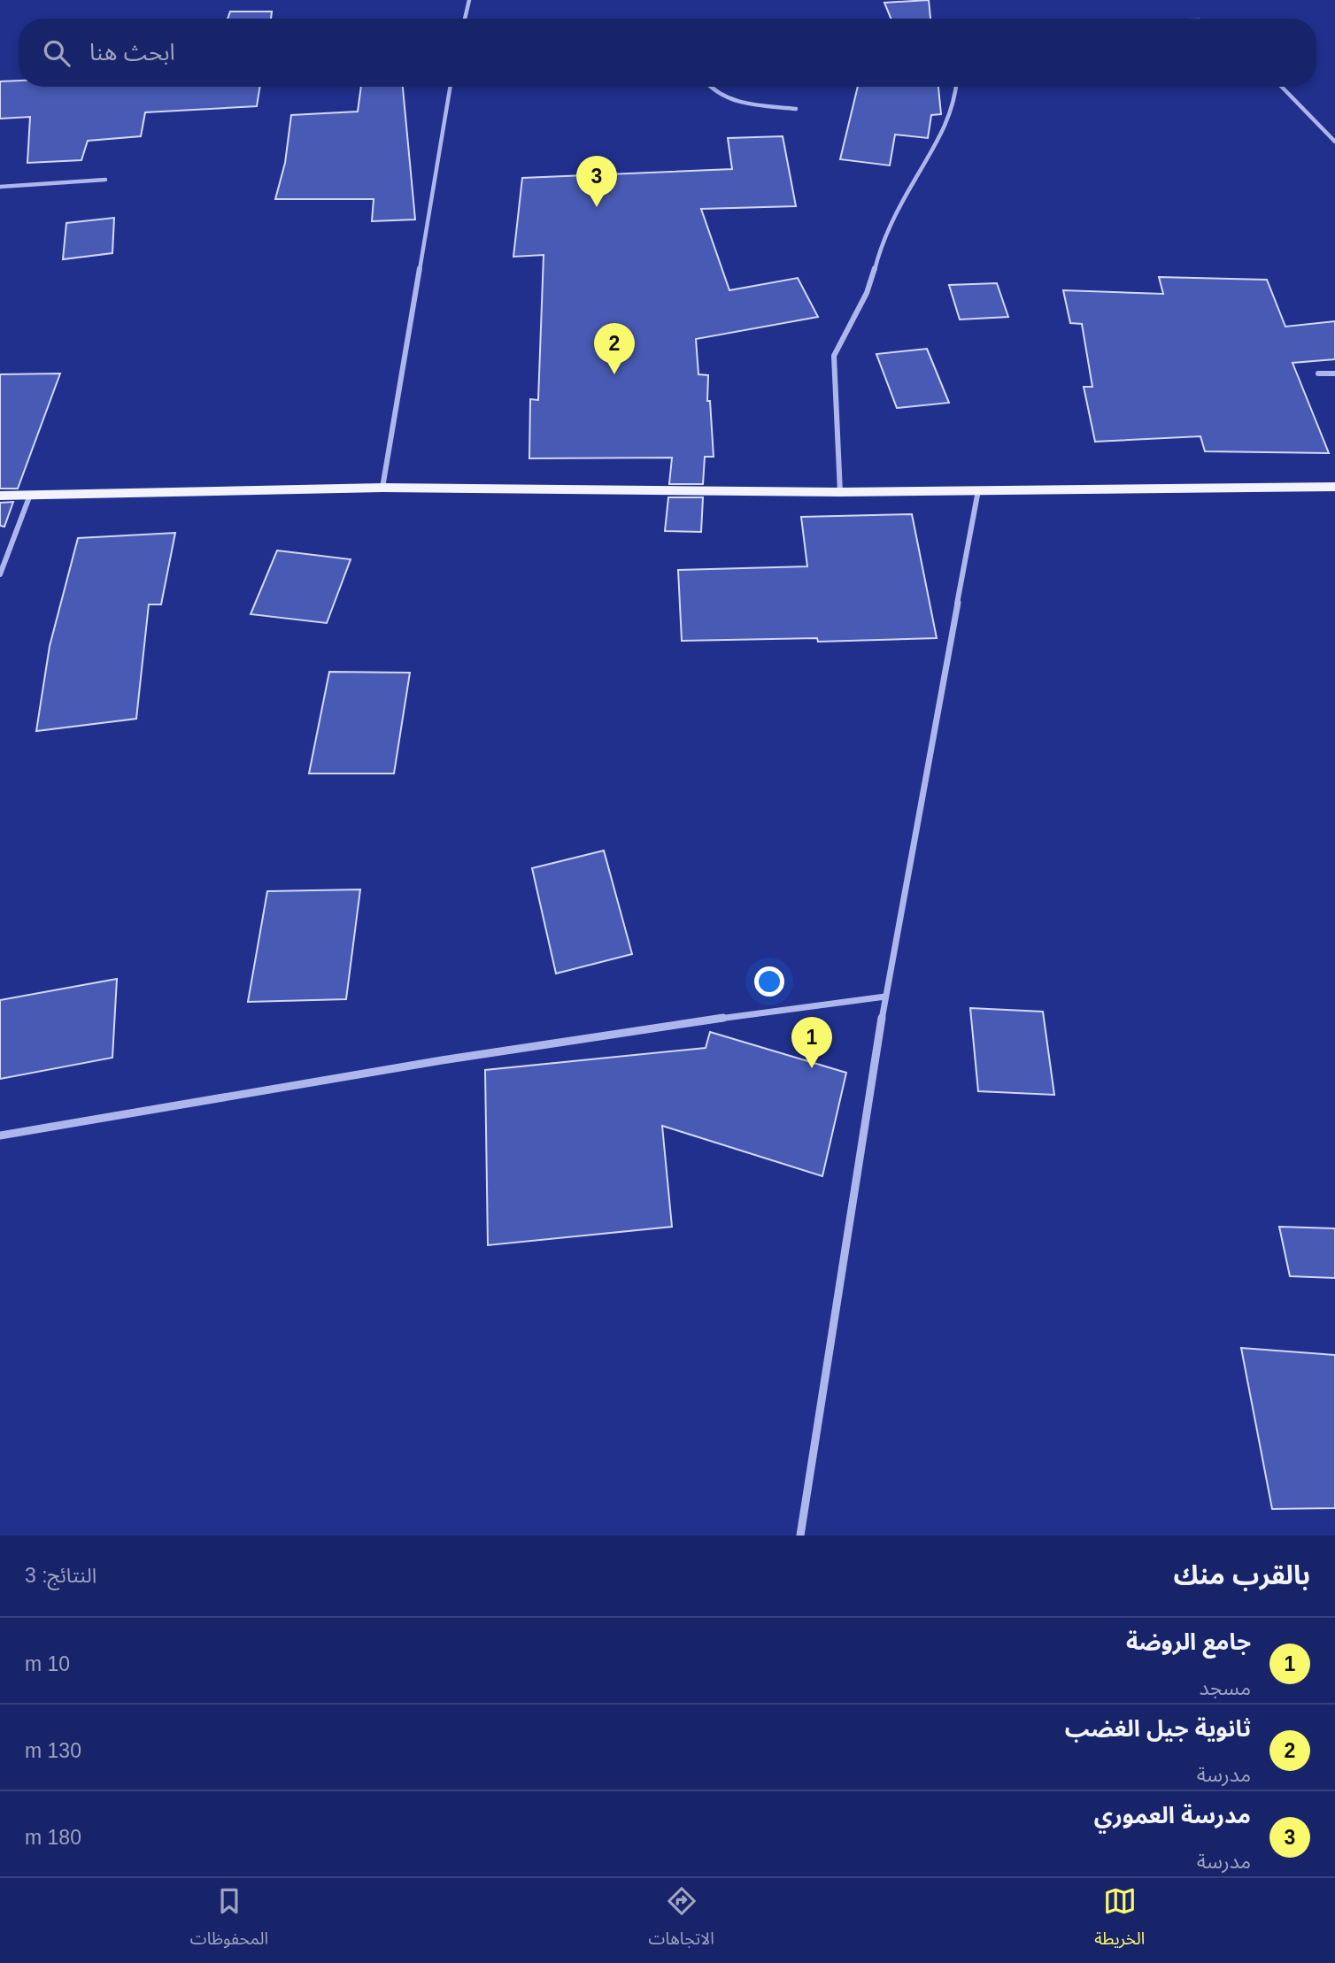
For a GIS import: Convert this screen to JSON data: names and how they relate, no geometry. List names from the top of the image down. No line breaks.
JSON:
{"page":{"search":"ابحث هنا","pins":["3","2","1"],"heading":["بالقرب منك","النتائج: 3"],"list":[{"mark":"1","name":"جامع الروضة","note":"مسجد","value":"10 m"},{"mark":"2","name":"ثانوية جيل الغضب","note":"مدرسة","value":"130 m"},{"mark":"3","name":"مدرسة العموري","note":"مدرسة","value":"180 m"}],"nav":["الخريطة","الاتجاهات","المحفوظات"]}}
